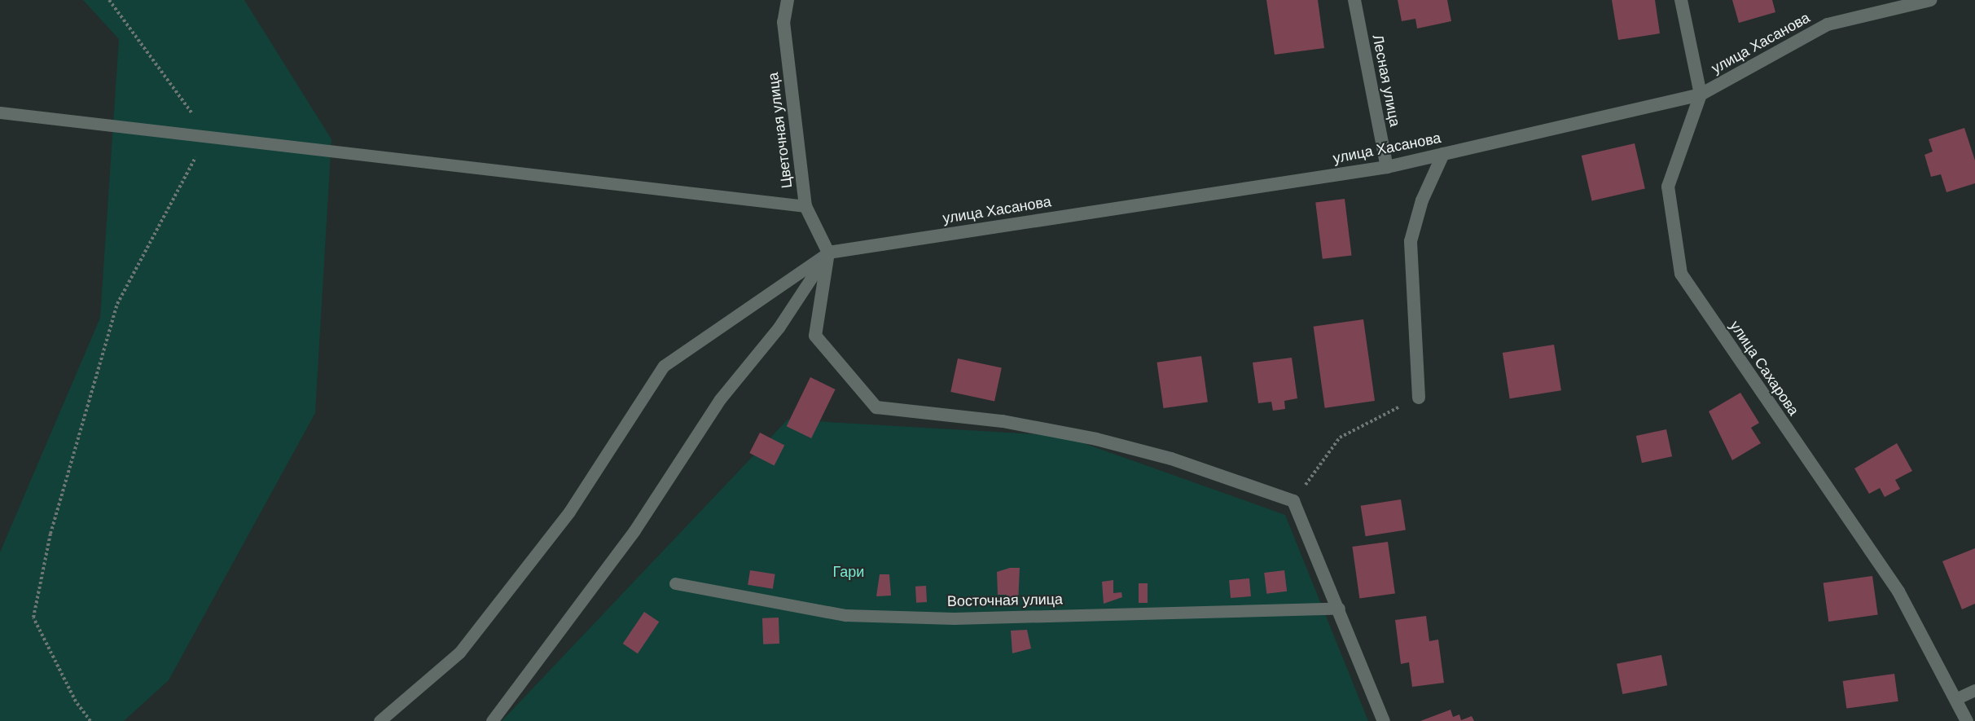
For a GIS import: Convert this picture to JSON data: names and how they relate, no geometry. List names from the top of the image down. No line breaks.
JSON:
{"streets":{"street":["улица Хасанова","Лесная улица","Цветочная улица","улица Сахарова"],"lane":["Восточная улица"]},"crossings":[["улица Хасанова","Лесная улица"],["улица Хасанова","Цветочная улица"],["улица Хасанова","улица Сахарова"]],"parks":["Гари"]}
